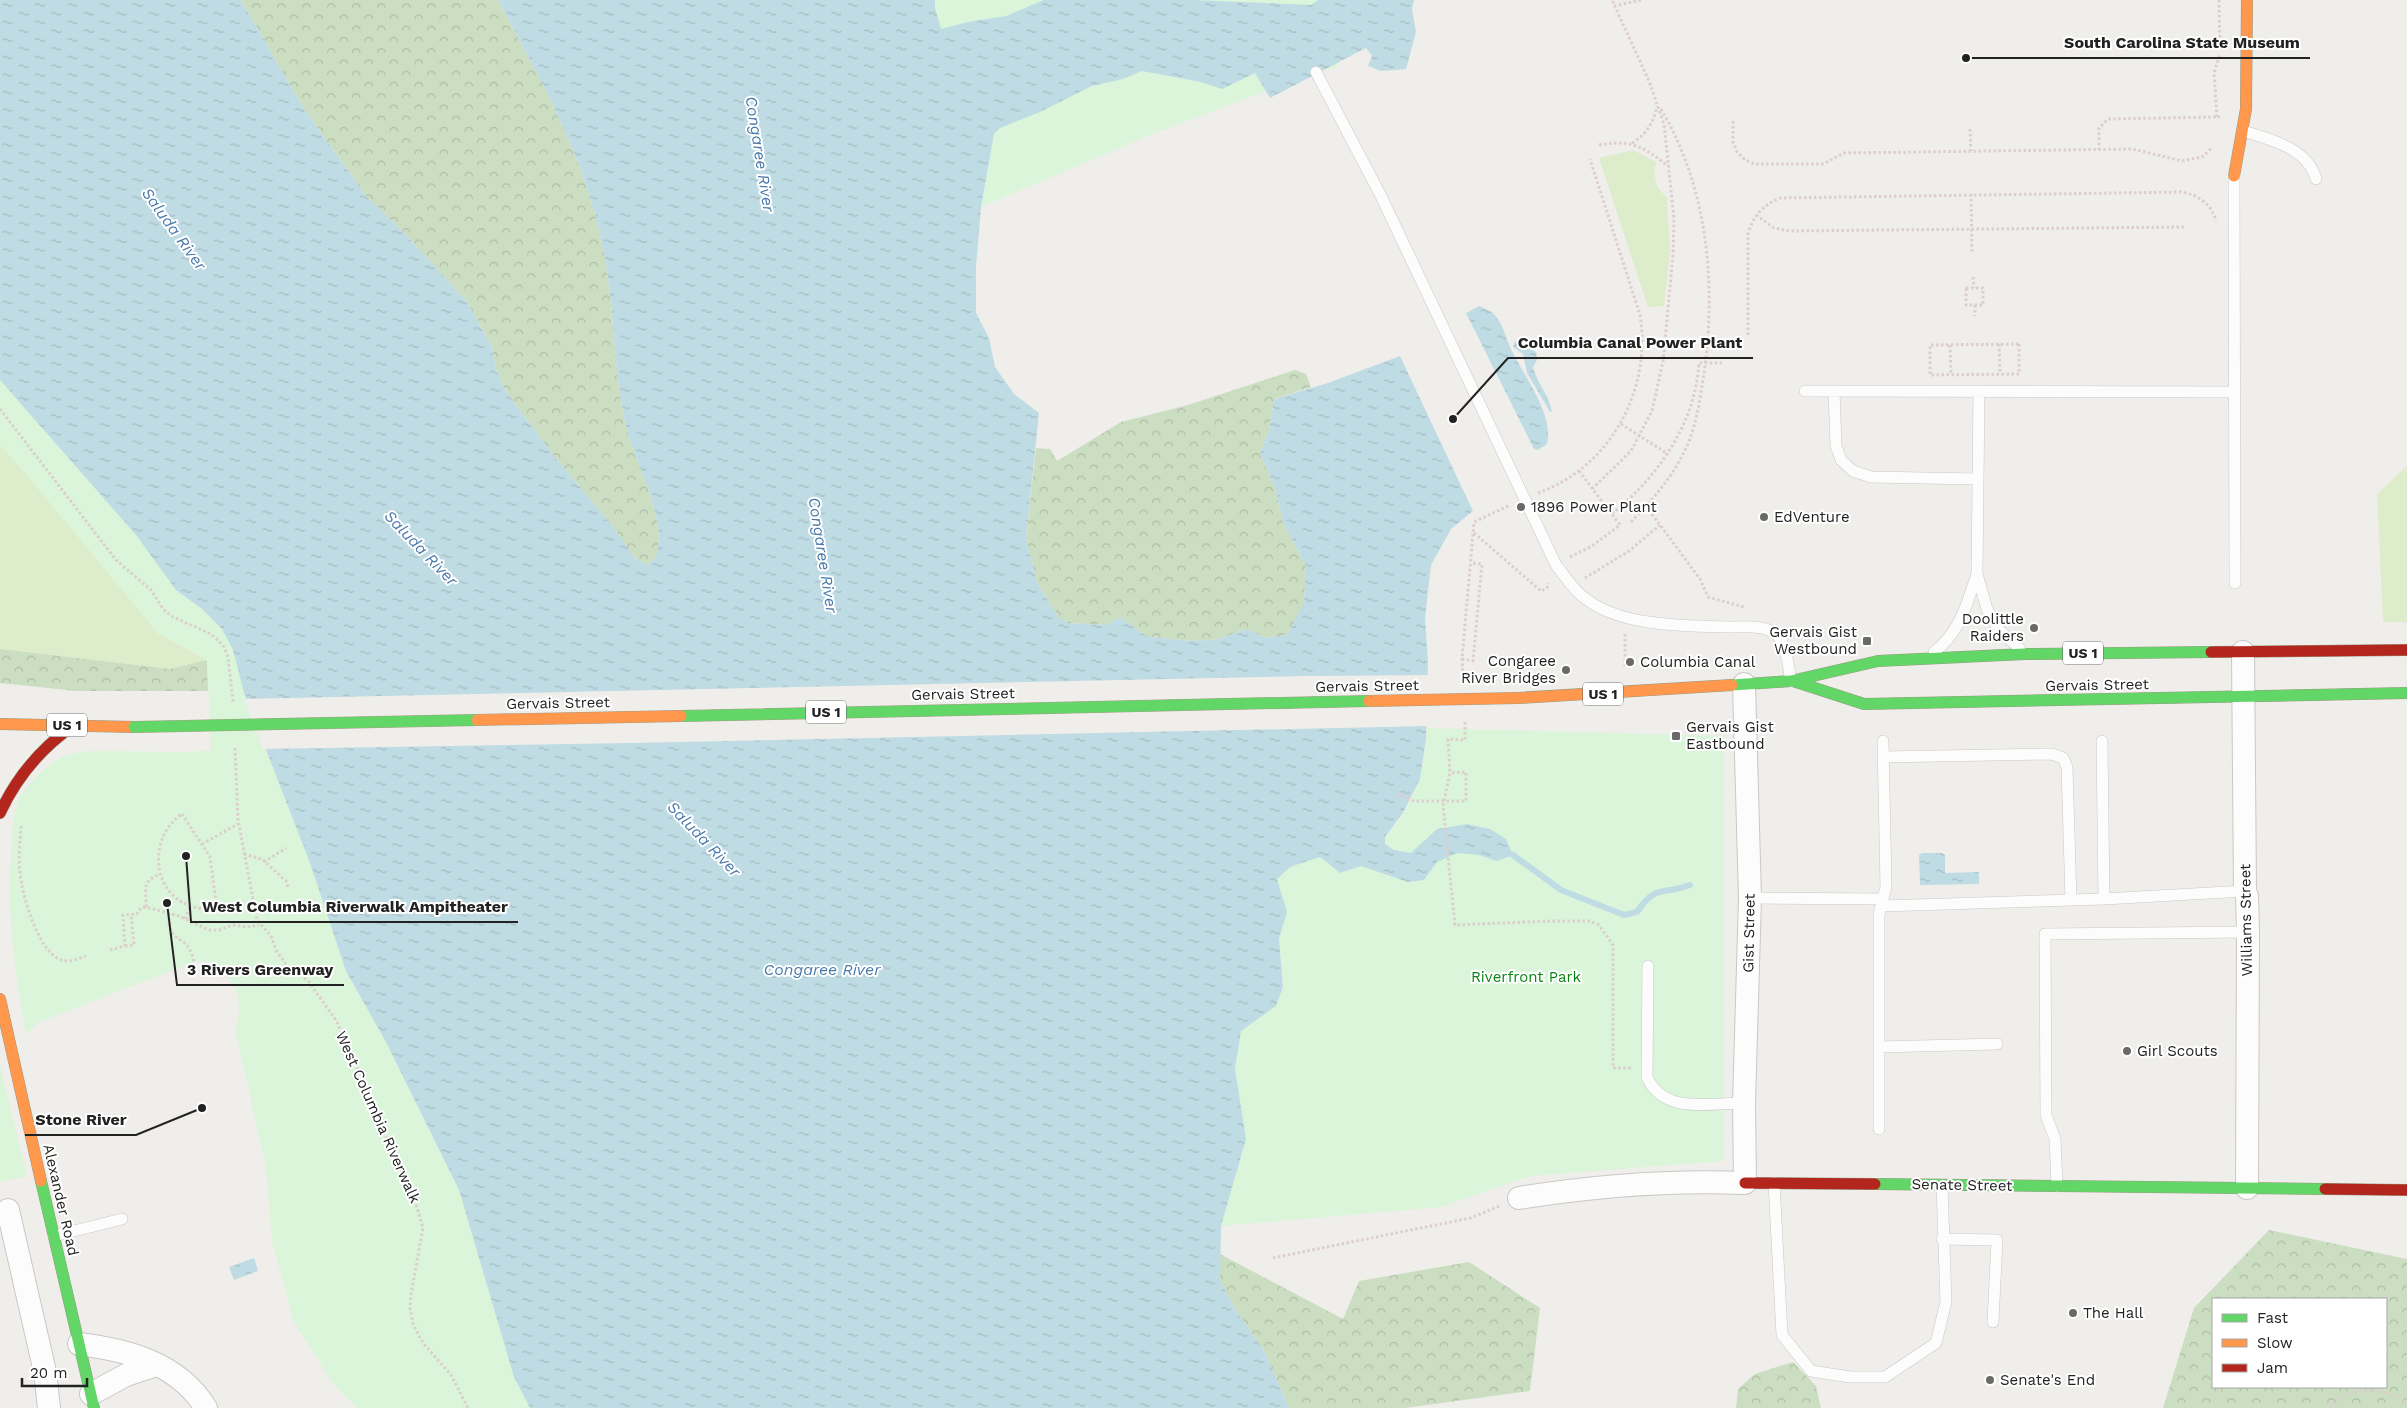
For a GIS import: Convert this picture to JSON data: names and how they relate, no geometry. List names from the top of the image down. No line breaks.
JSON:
{"streets":{"main road":["US 1","Gervais Street","Senate Street","Alexander Road"],"street":["Williams Street","Gist Street"],"path":["West Columbia Riverwalk"]},"crossings":[["US 1","Gervais Street"],["Gervais Street","Williams Street"],["Gervais Street","Gist Street"],["Williams Street","Senate Street"],["Gist Street","Senate Street"]],"water":["Congaree River","Saluda River"],"parks":["Riverfront Park"],"places":{"other":["South Carolina State Museum","Columbia Canal Power Plant","1896 Power Plant","EdVenture","Doolittle Raiders","Columbia Canal","Congaree River Bridges","West Columbia Riverwalk Ampitheater","3 Rivers Greenway","Girl Scouts","Stone River","The Hall","Senate's End"],"transit":["Gervais Gist Westbound","Gervais Gist Eastbound"]},"legend":["Fast","Slow","Jam"],"scale_bar":"20 m"}
